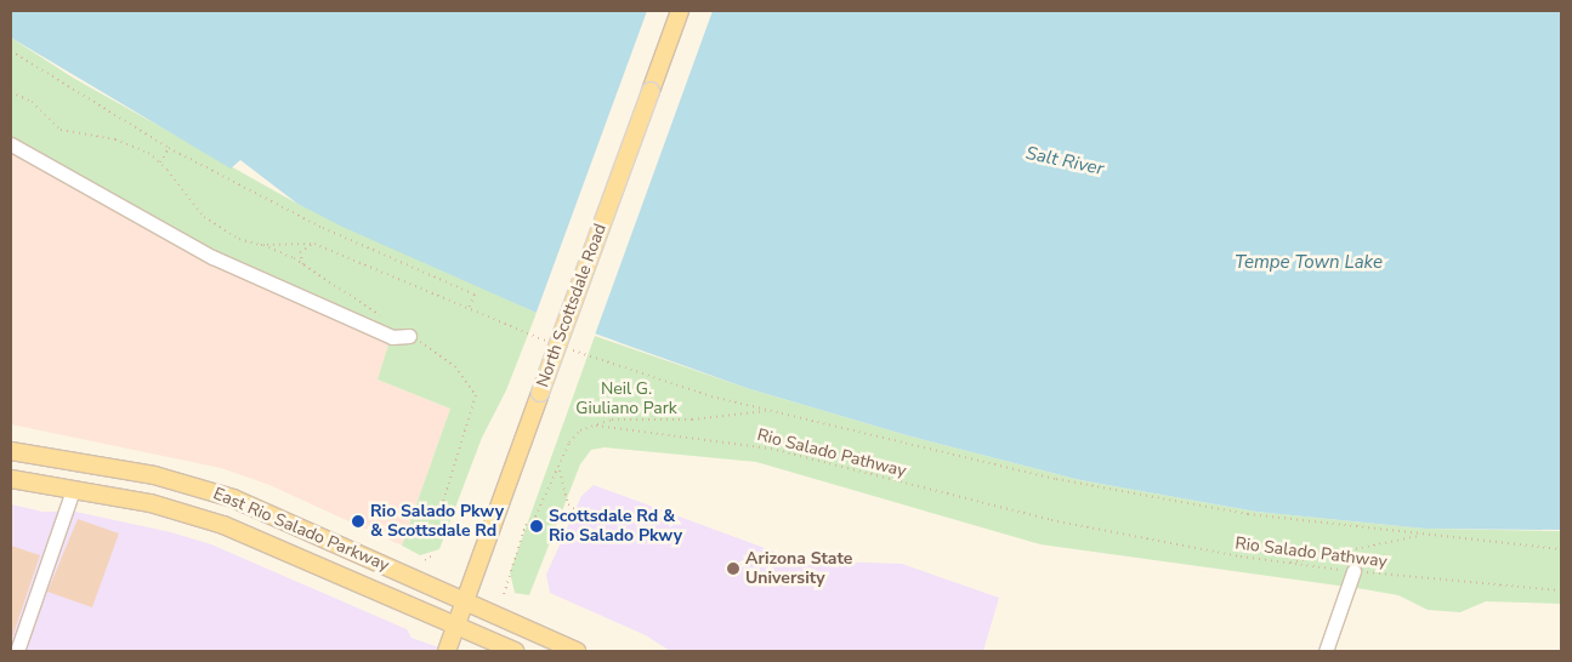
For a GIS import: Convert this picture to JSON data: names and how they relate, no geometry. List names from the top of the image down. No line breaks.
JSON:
{"streets":{"main road":["North Scottsdale Road","East Rio Salado Parkway"],"path":["Rio Salado Pathway"]},"crossings":[["North Scottsdale Road","East Rio Salado Parkway"]],"water":["Salt River","Tempe Town Lake"],"parks":["Neil G. Giuliano Park"],"places":["Rio Salado Pkwy & Scottsdale Rd","Scottsdale Rd & Rio Salado Pkwy","Arizona State University"]}
